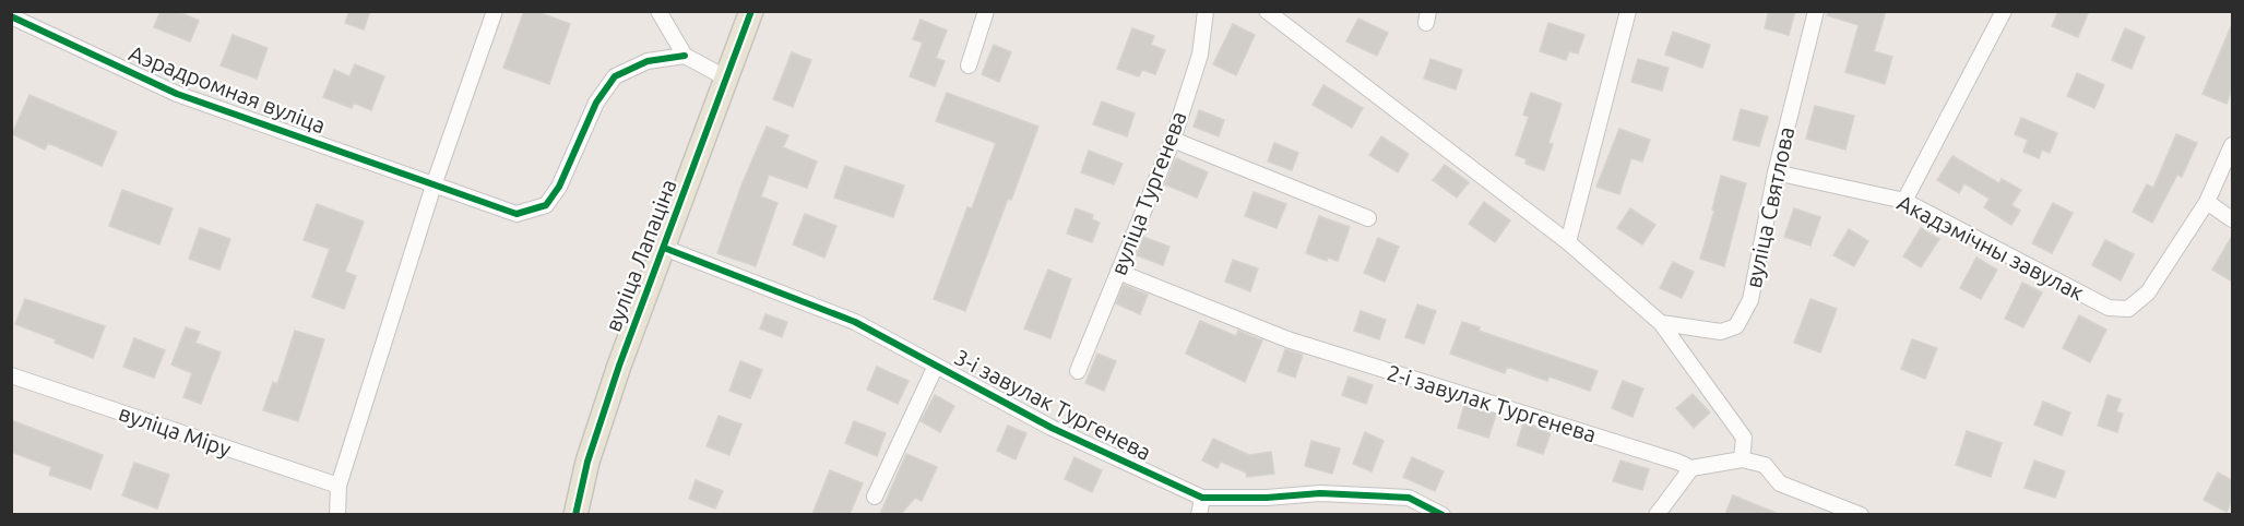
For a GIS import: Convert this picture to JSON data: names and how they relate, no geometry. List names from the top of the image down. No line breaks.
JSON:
{"streets":{"main road":["вуліца Лапаціна"],"street":["Аэрадромная вуліца","вуліца Тургенева","вуліца Святлова","Акадэмічны завулак","2-і завулак Тургенева","3-і завулак Тургенева","вуліца Міру"]},"crossings":[["вуліца Тургенева","2-і завулак Тургенева"],["вуліца Святлова","Акадэмічны завулак"],["вуліца Лапаціна","3-і завулак Тургенева"]]}
